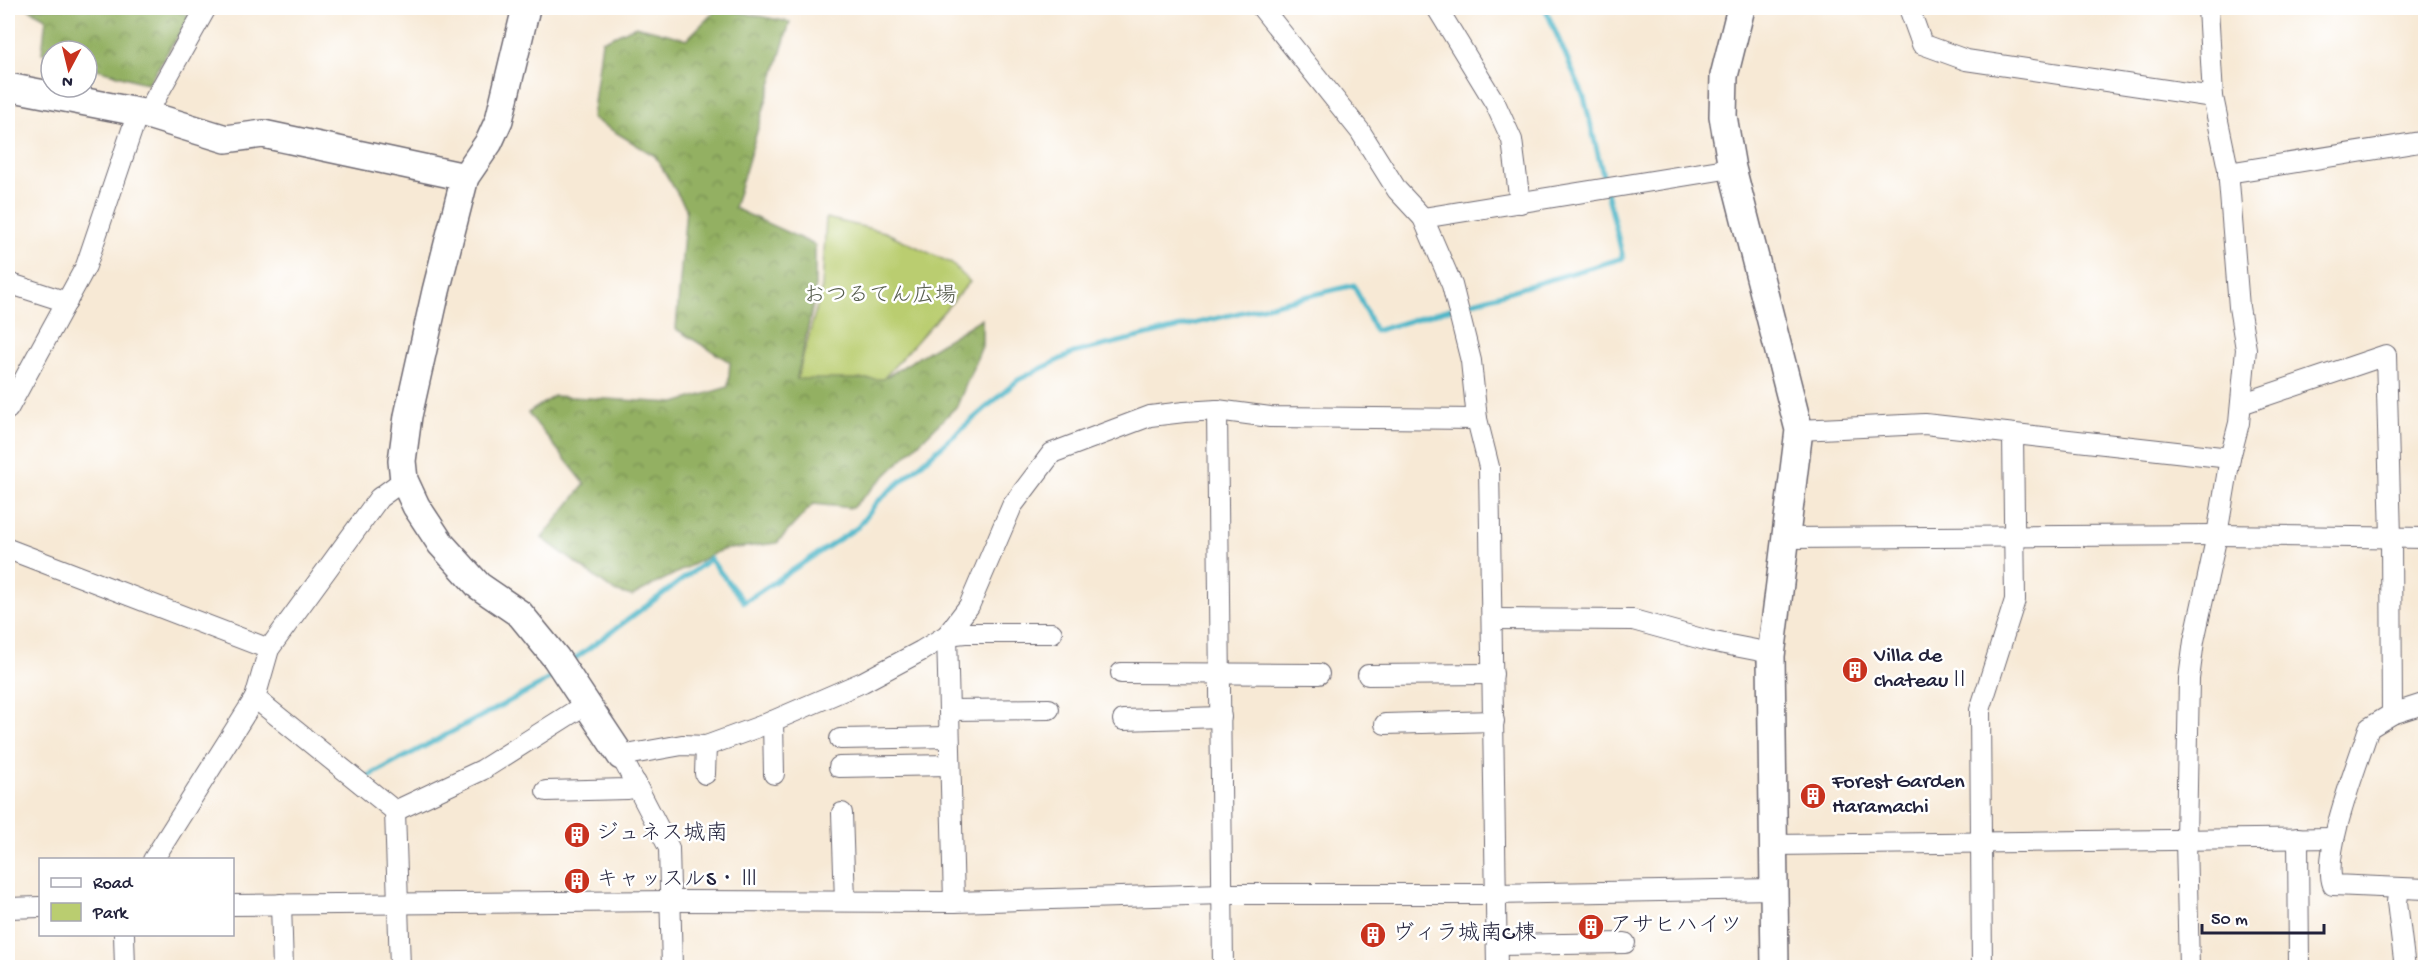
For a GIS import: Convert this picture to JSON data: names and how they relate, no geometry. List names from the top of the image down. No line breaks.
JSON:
{"parks":["おつるてん広場"],"places":{"building":["Villa de chateauⅡ","Forest Garden Haramachi","ジュネス城南","キャッスルS・Ⅲ","アサヒハイツ","ヴィラ城南C棟"]},"legend":["Road","Park"],"scale_bar":"50 m","north":"bottom"}
